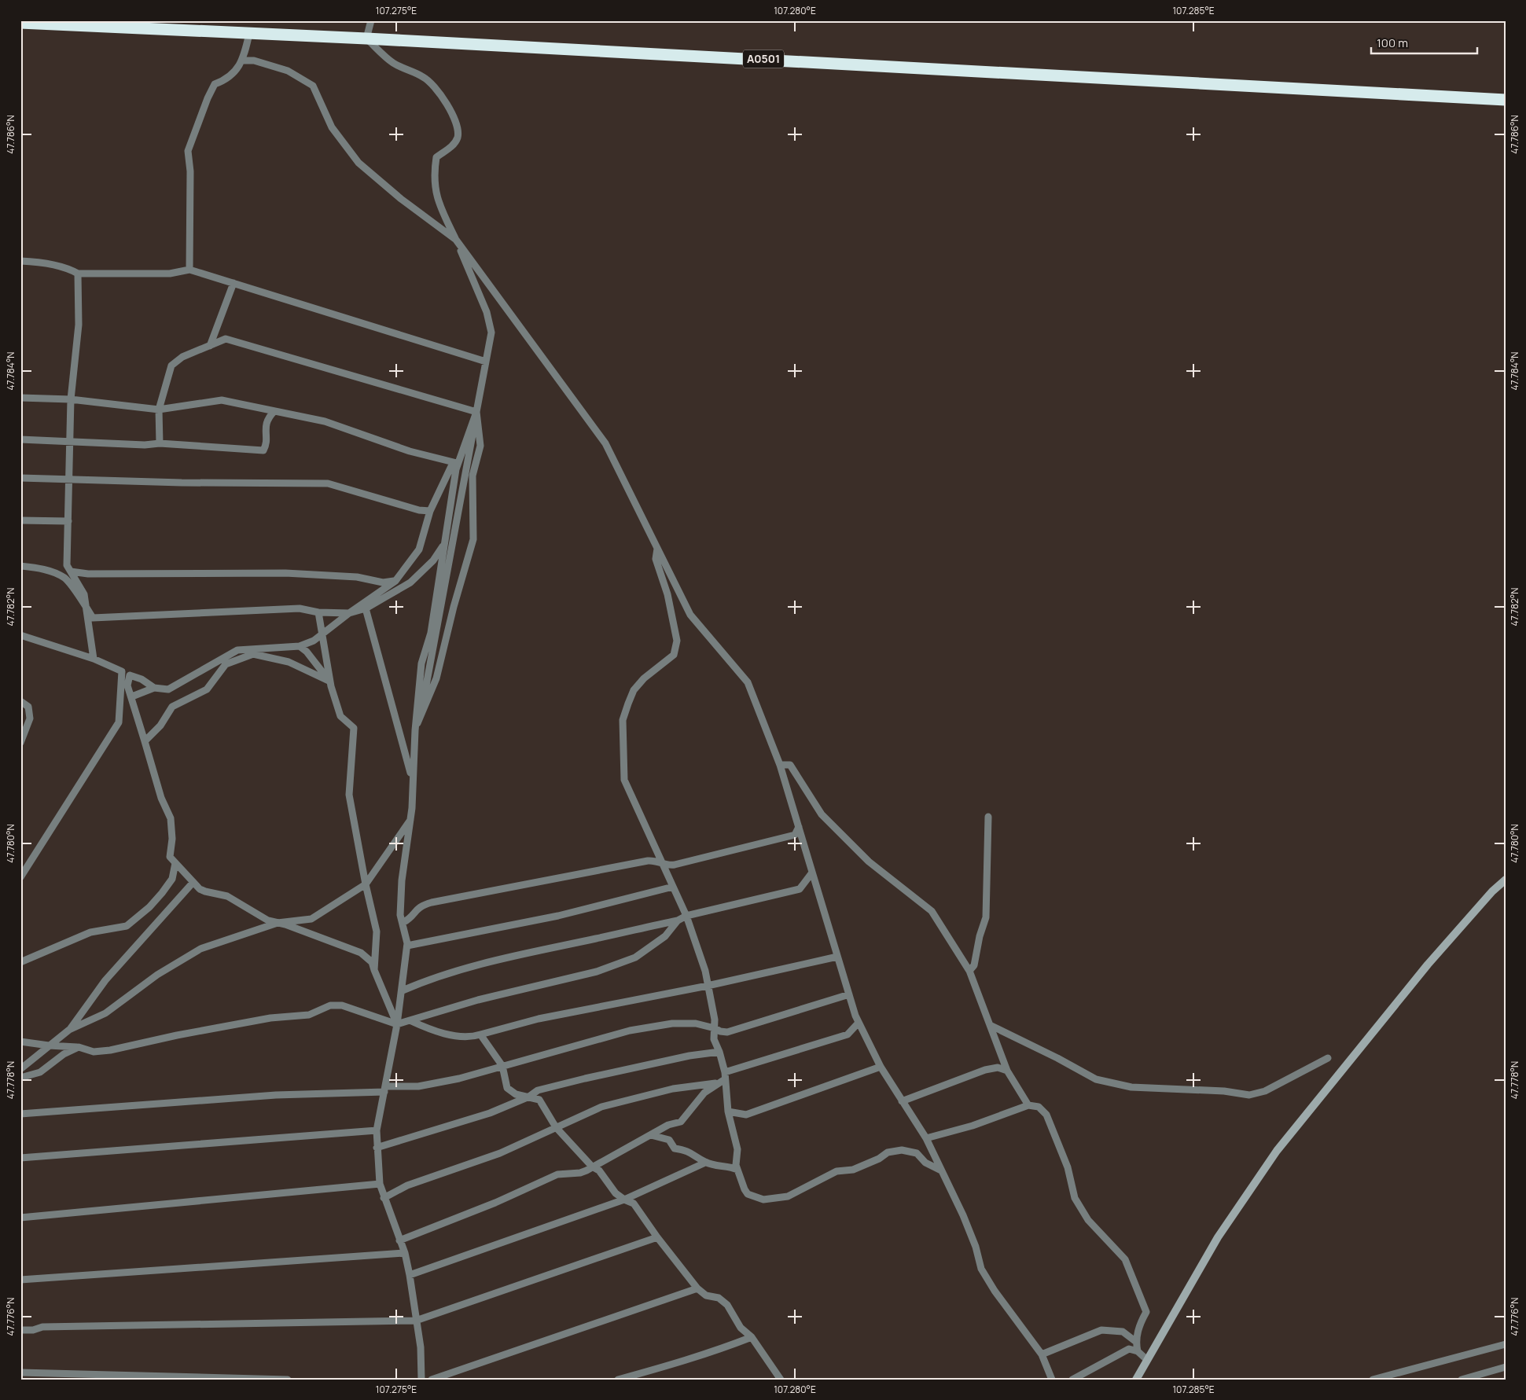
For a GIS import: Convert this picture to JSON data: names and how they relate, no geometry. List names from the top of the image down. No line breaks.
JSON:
{"streets":{"highway":["A0501"]},"scale_bar":"100 m","coordinates":["107.275°E","107.280°E","107.285°E","47.786°N","47.784°N","47.782°N","47.780°N","47.778°N","47.776°N"]}
